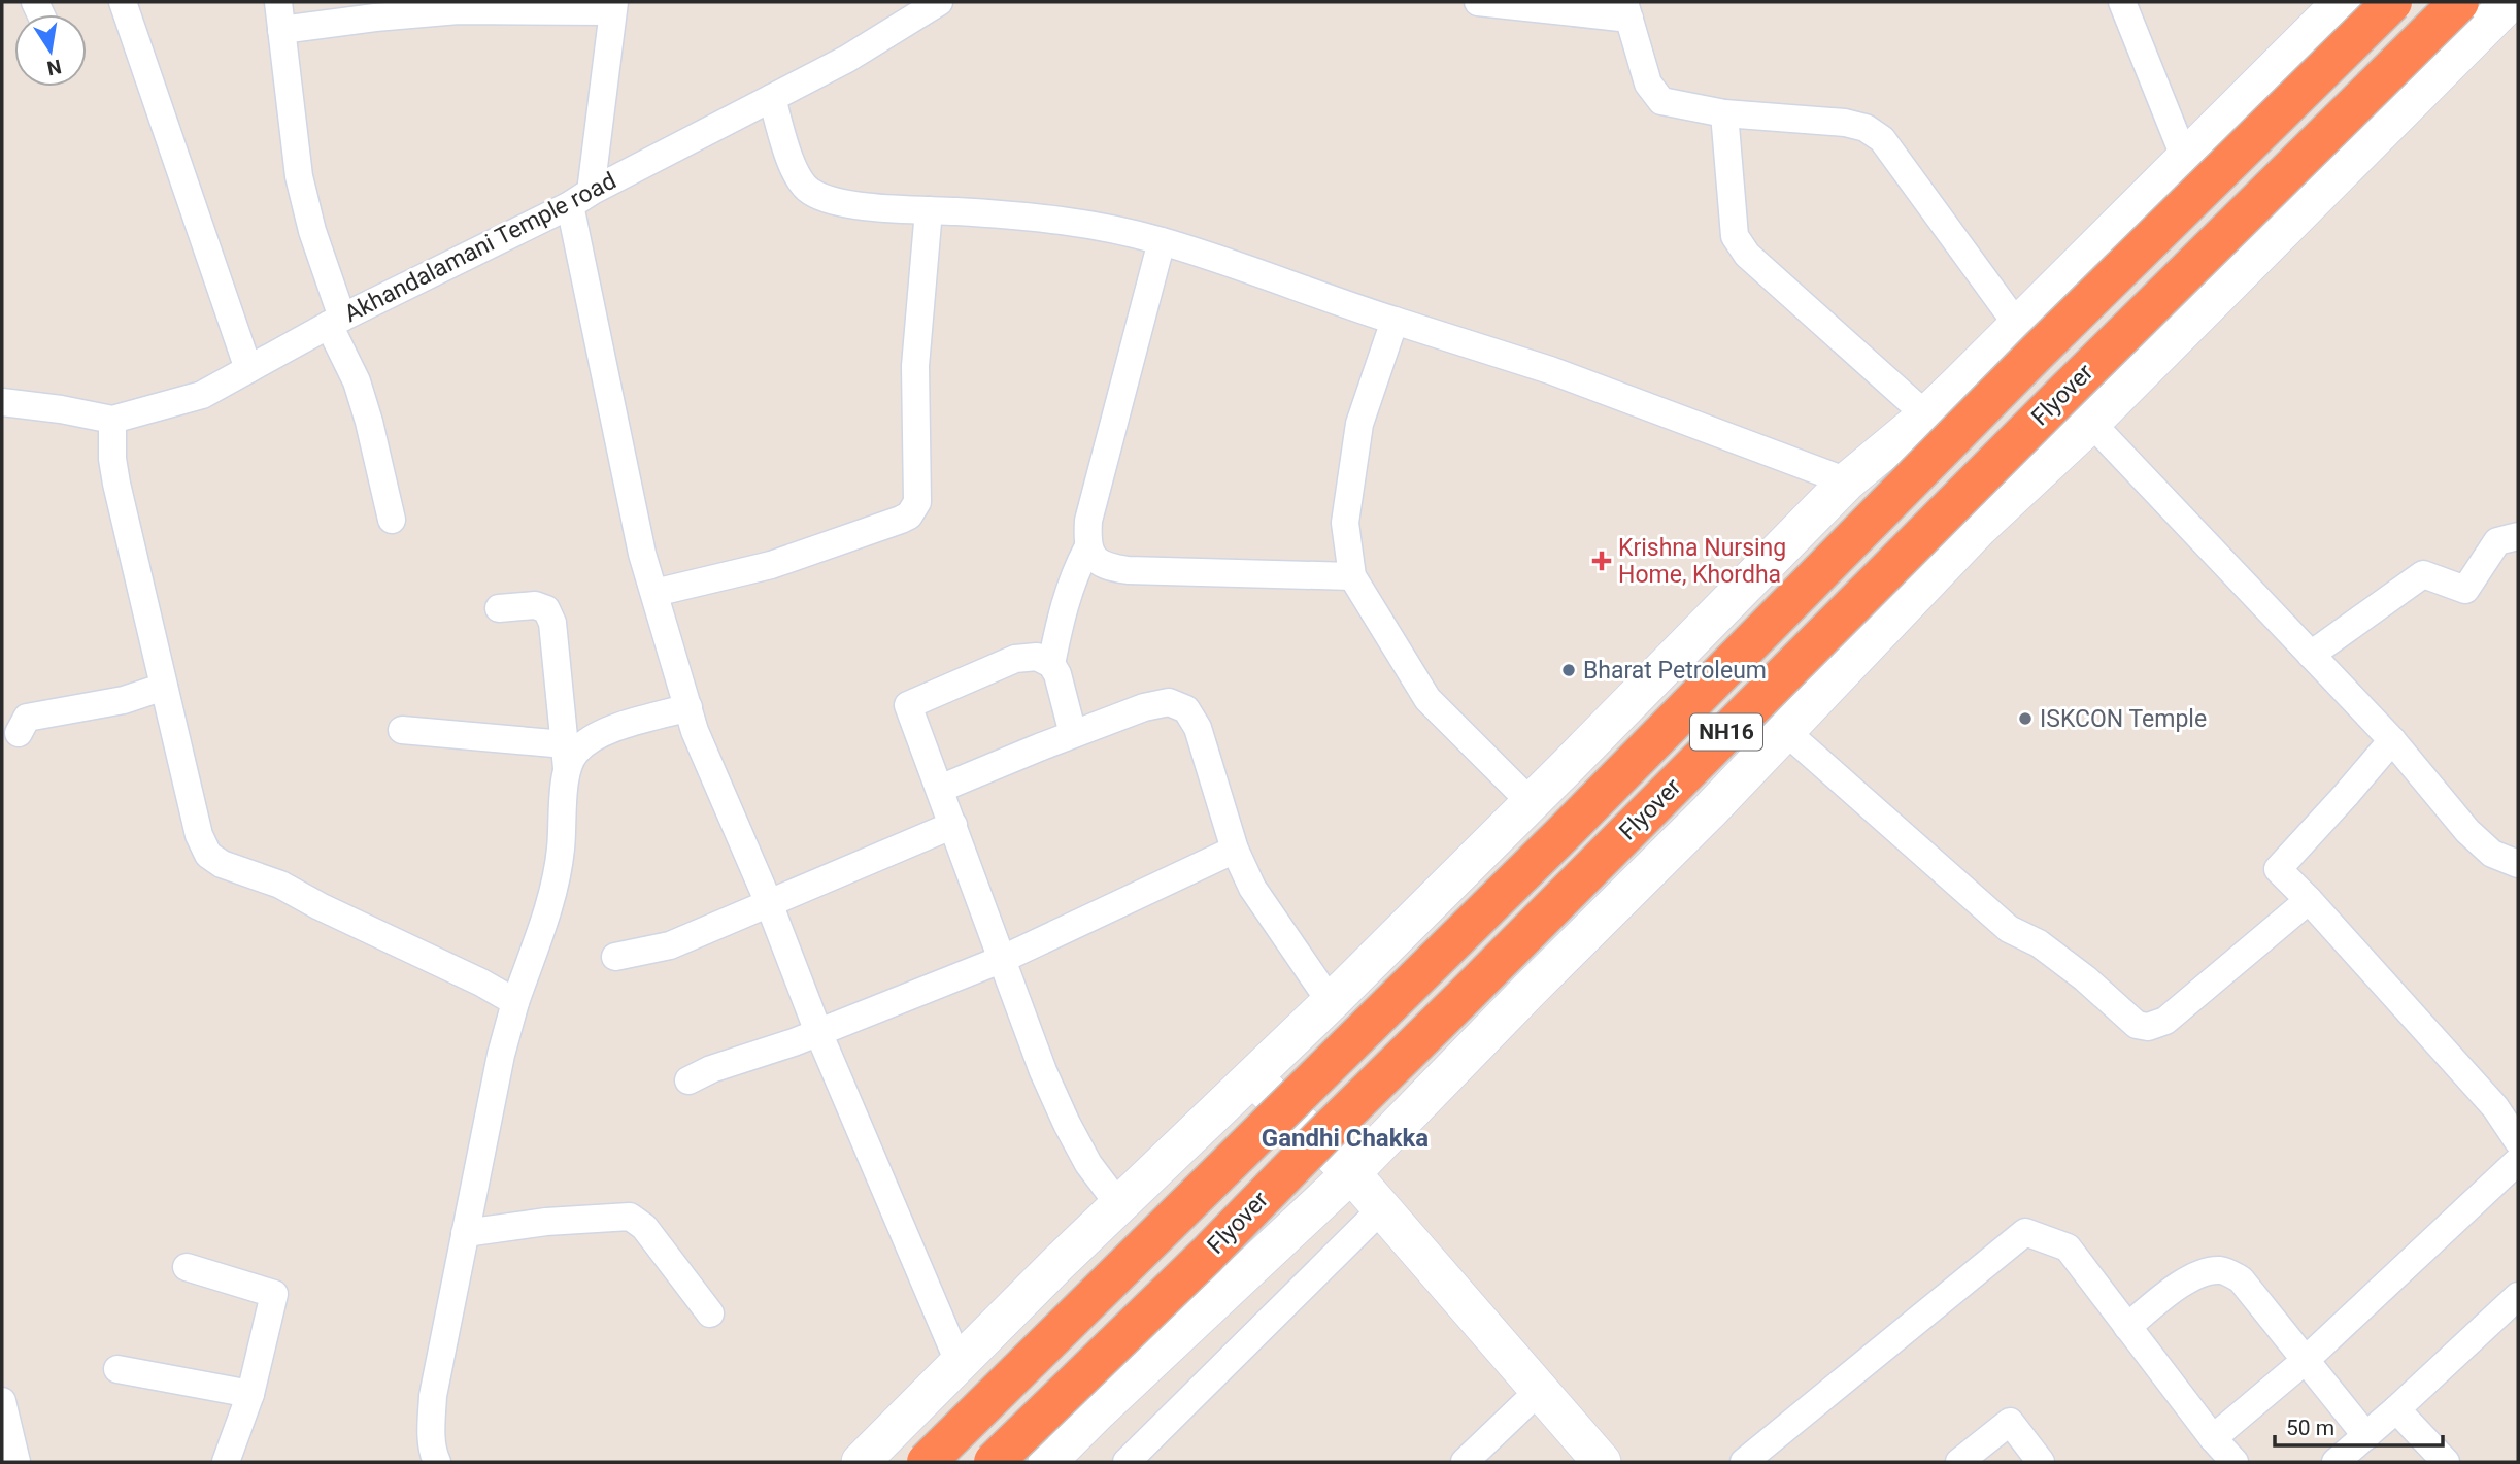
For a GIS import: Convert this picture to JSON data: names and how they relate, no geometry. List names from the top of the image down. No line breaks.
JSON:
{"streets":{"highway":["Flyover","NH16"],"street":["Akhandalamani Temple road"]},"districts":["Gandhi Chakka"],"places":{"health":["Krishna Nursing Home, Khordha"],"other":["Bharat Petroleum","ISKCON Temple"]},"scale_bar":"50 m","north":"bottom"}
